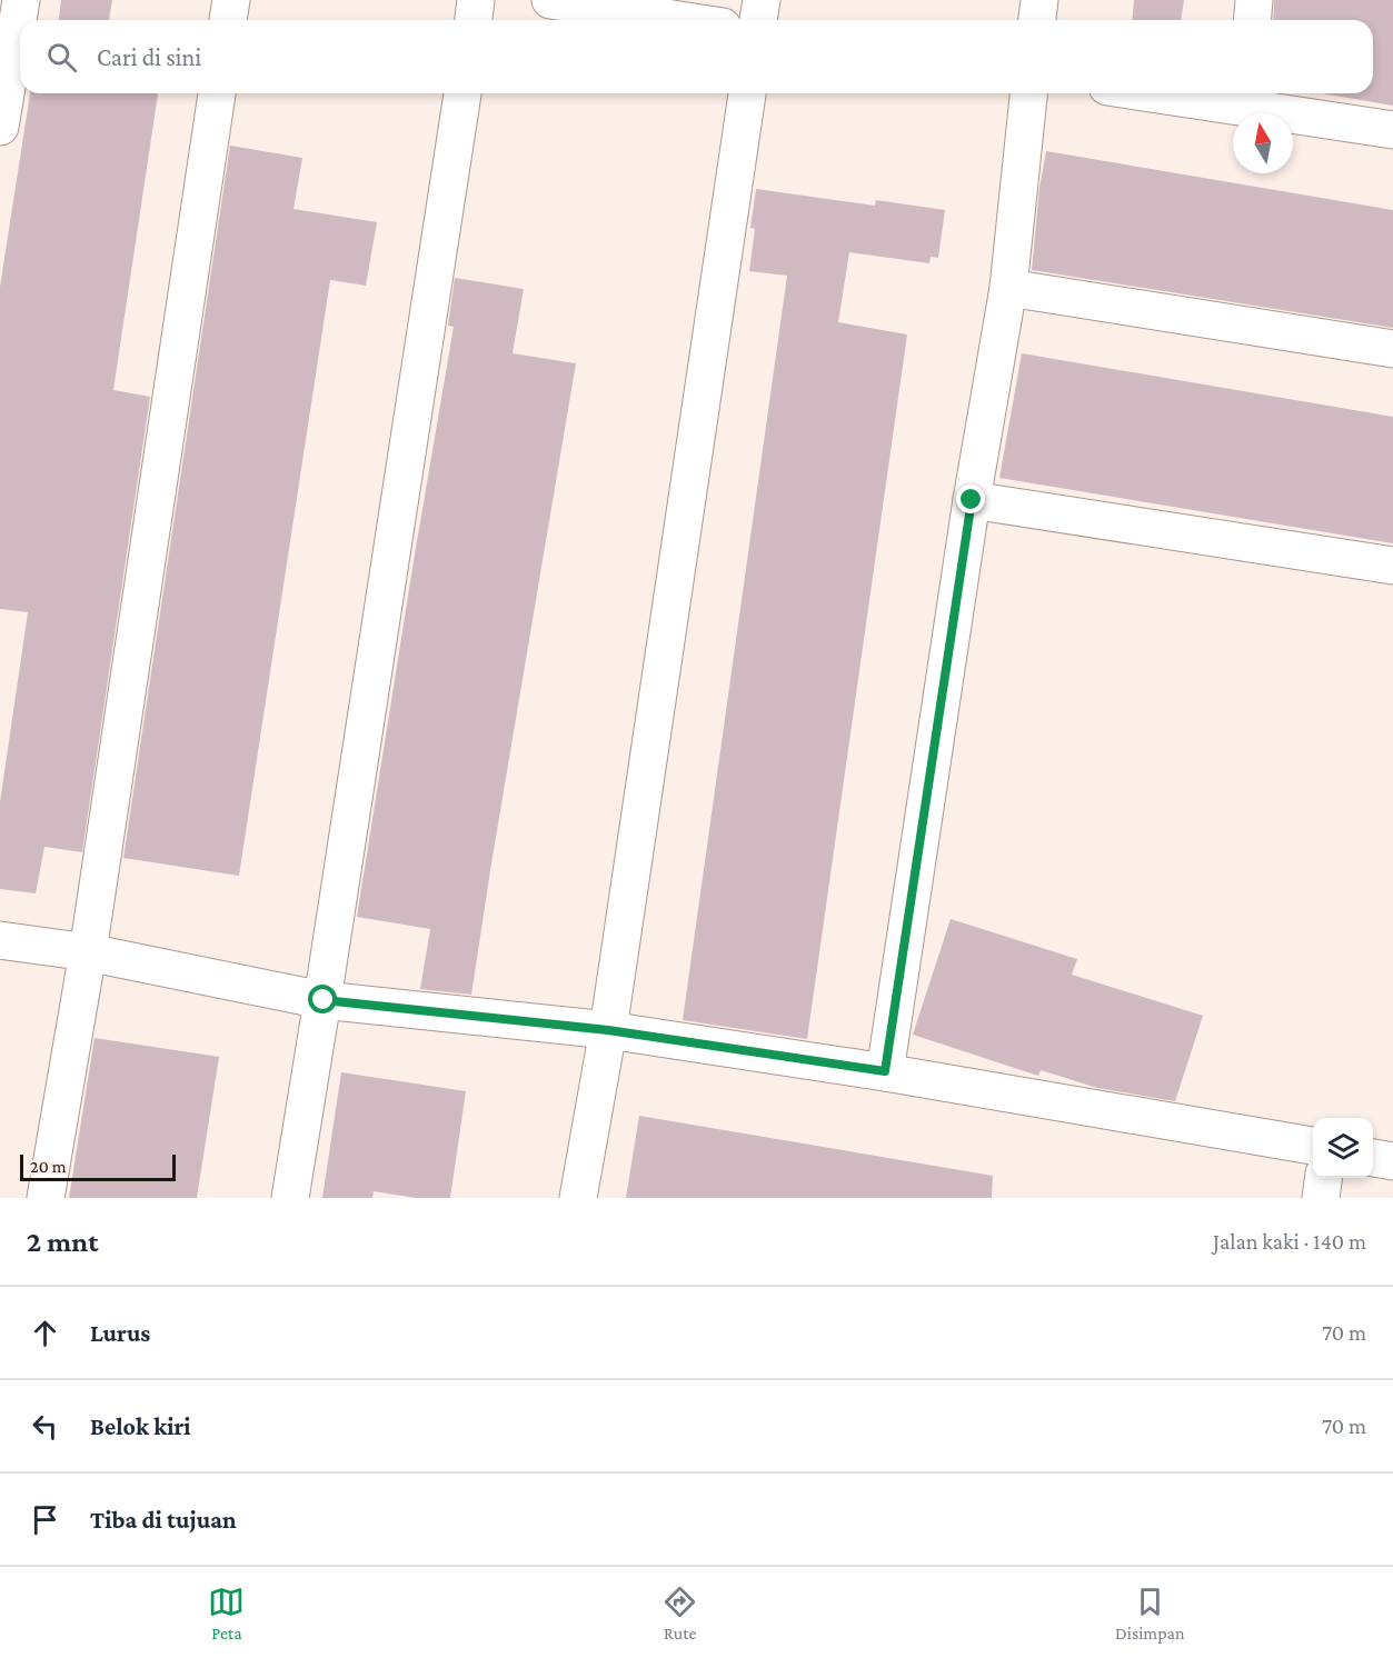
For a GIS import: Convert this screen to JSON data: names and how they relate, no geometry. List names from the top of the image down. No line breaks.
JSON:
{"scale_bar":"20 m","north":"top","page":{"search":"Cari di sini","scale":"20 m","heading":["2 mnt","Jalan kaki · 140 m"],"list":[["Lurus","70 m"],["Belok kiri","70 m"],"Tiba di tujuan"],"nav":["Peta","Rute","Disimpan"]}}
